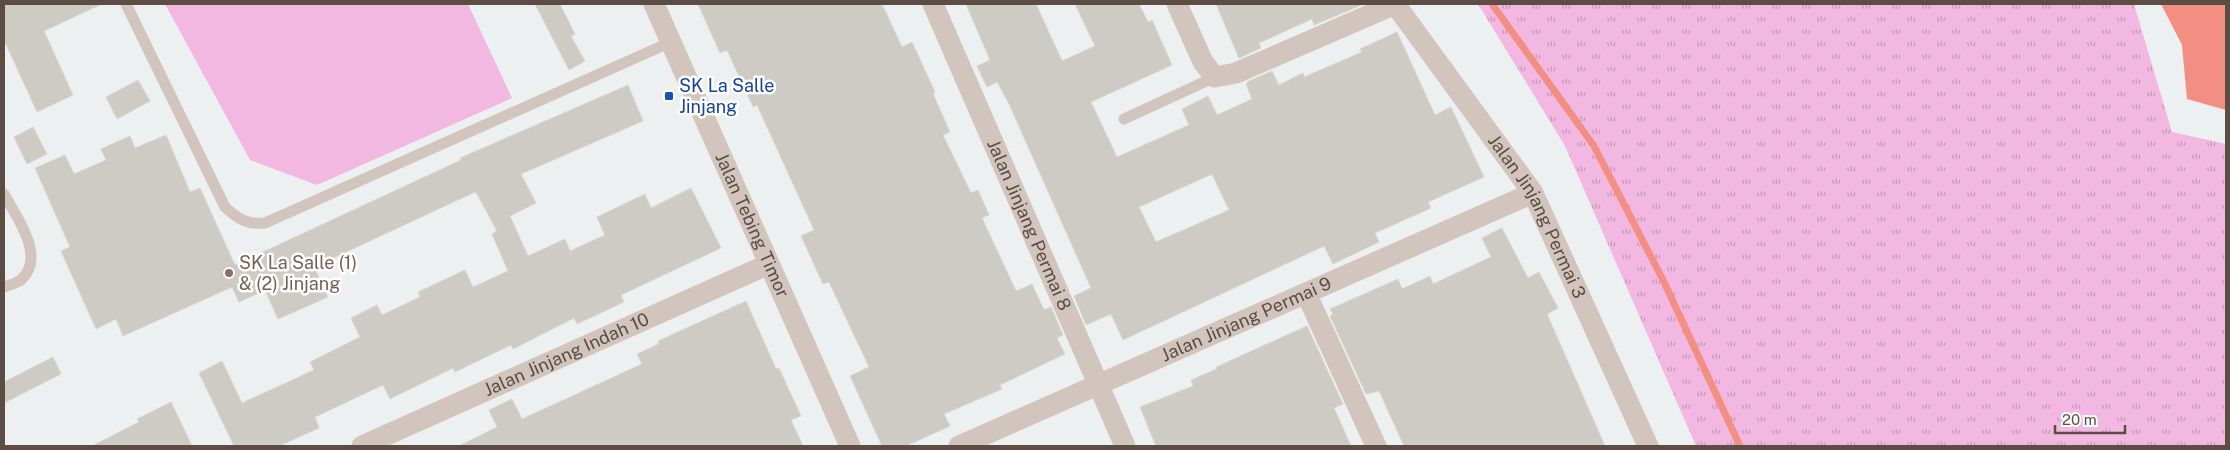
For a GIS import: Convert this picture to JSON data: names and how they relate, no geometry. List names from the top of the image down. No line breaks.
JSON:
{"streets":{"street":["Jalan Jinjang Permai 3","Jalan Tebing Timor","Jalan Jinjang Permai 8","Jalan Jinjang Permai 9","Jalan Jinjang Indah 10"]},"crossings":[["Jalan Jinjang Permai 3","Jalan Jinjang Permai 9"],["Jalan Tebing Timor","Jalan Jinjang Indah 10"],["Jalan Jinjang Permai 8","Jalan Jinjang Permai 9"]],"places":{"transit":["SK La Salle Jinjang"],"other":["SK La Salle (1) & (2) Jinjang"]},"scale_bar":"20 m"}
